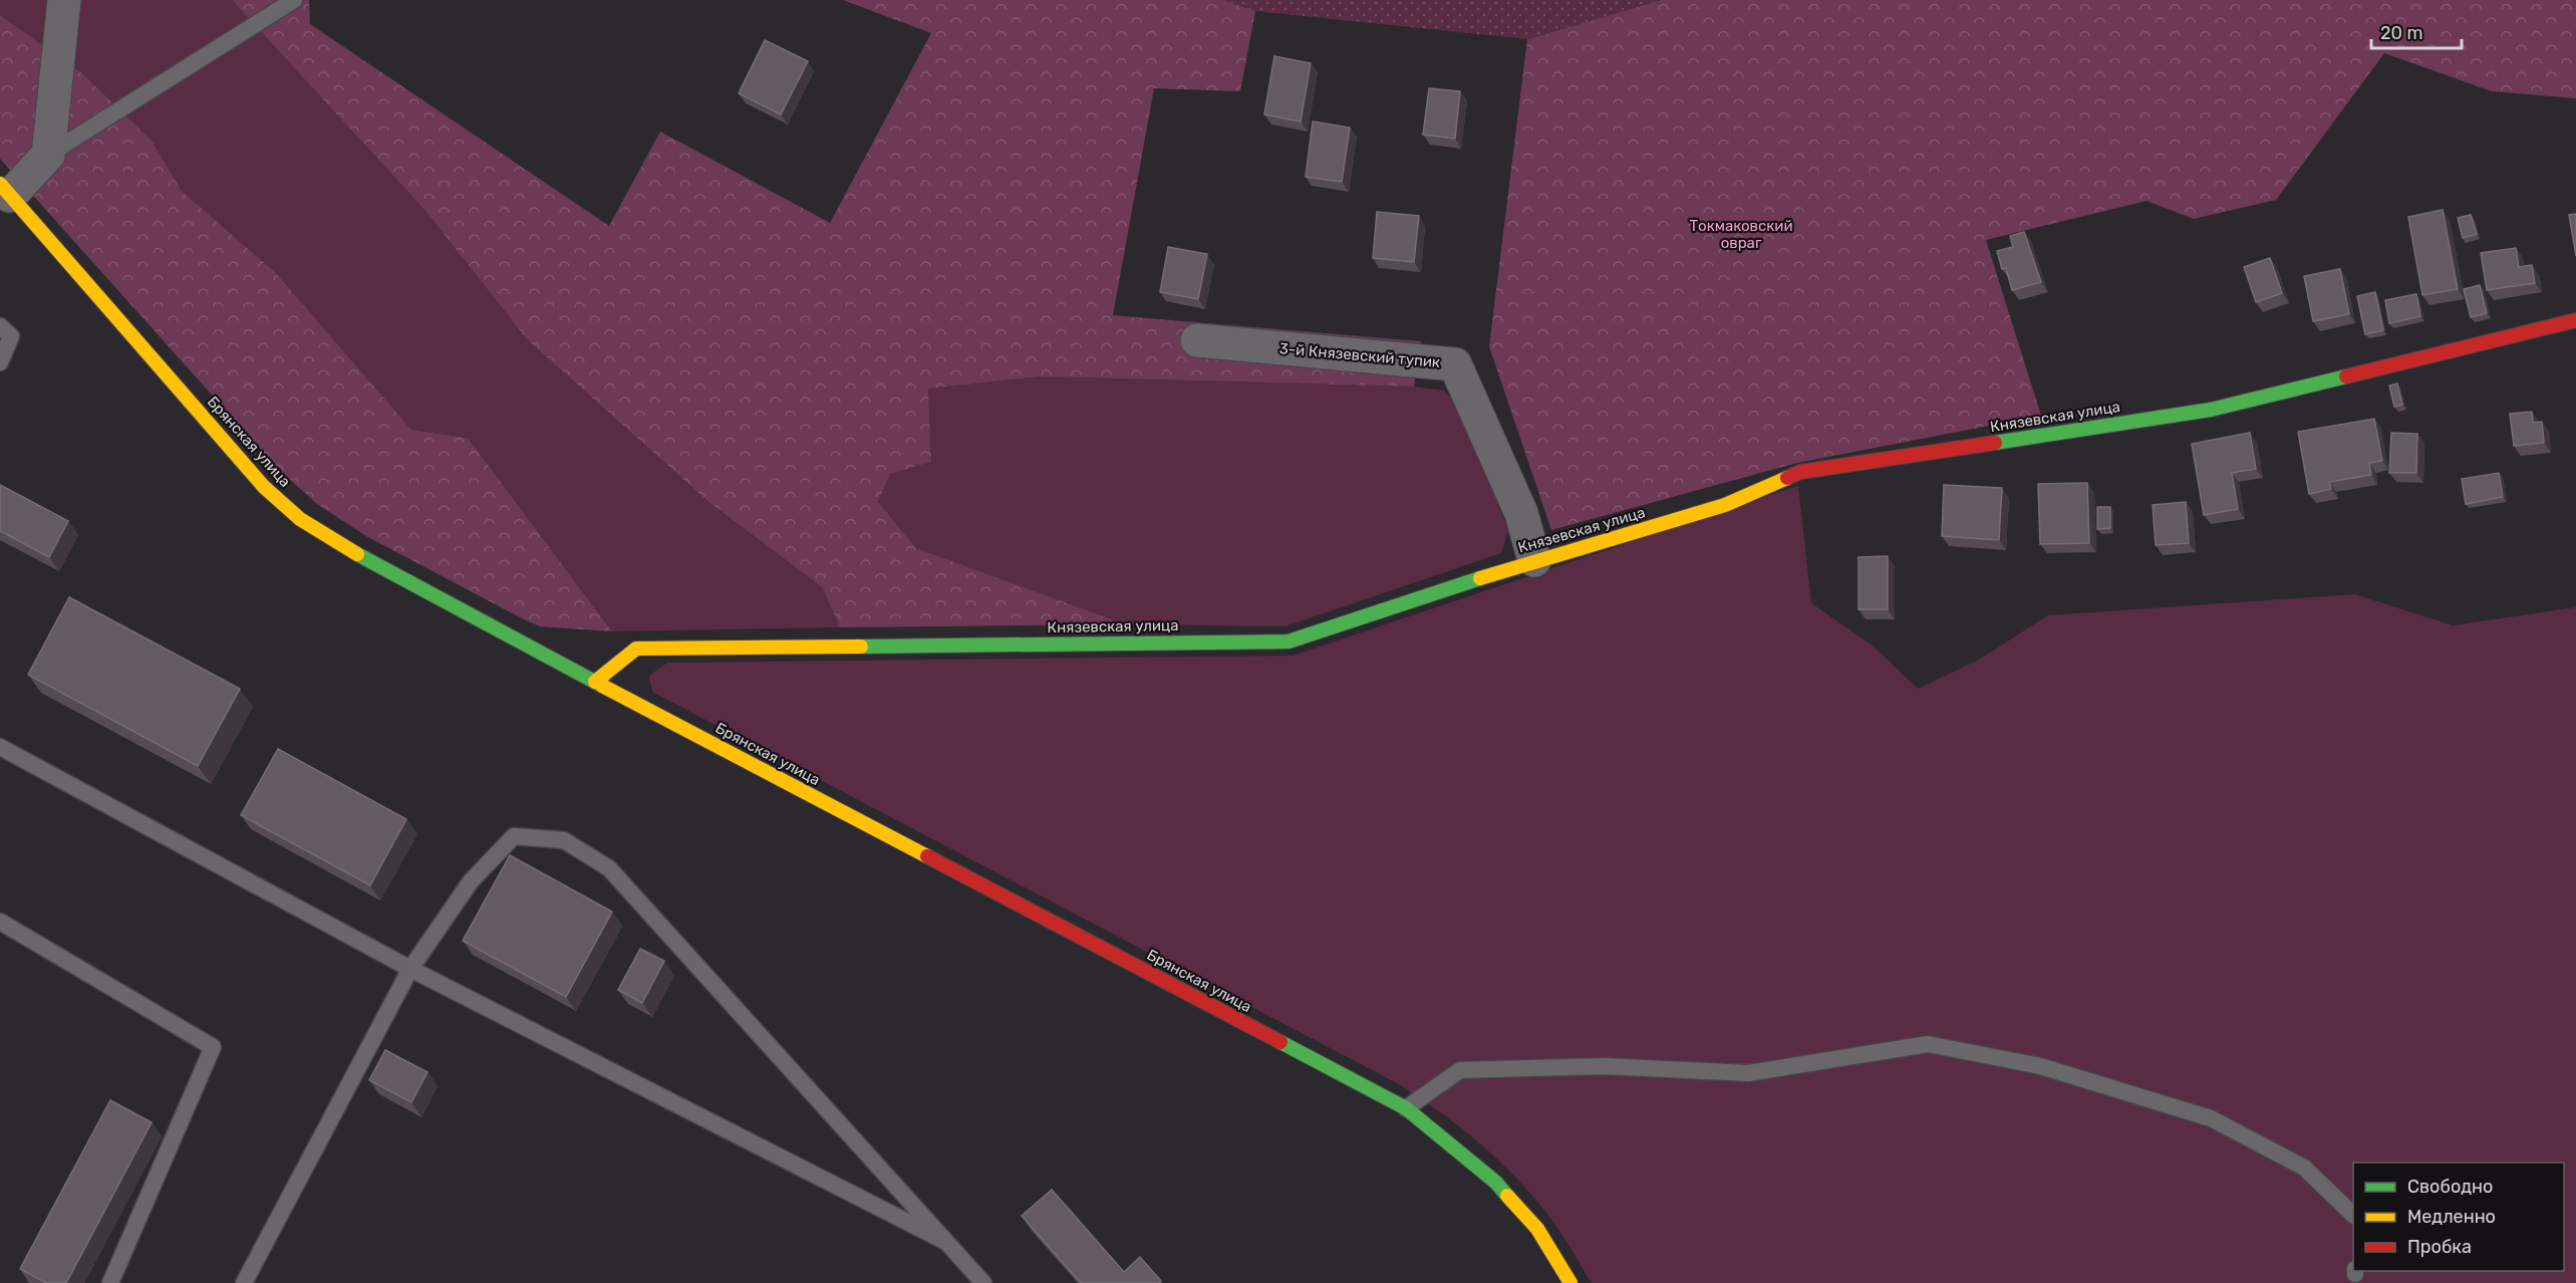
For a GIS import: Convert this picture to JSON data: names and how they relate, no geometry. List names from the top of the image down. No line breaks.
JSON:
{"streets":{"street":["3-й Князевский тупик","Князевская улица","Брянская улица"]},"crossings":[["3-й Князевский тупик","Князевская улица"],["Князевская улица","Брянская улица"]],"parks":["Токмаковский овраг"],"legend":["Свободно","Медленно","Пробка"],"scale_bar":"20 m"}
